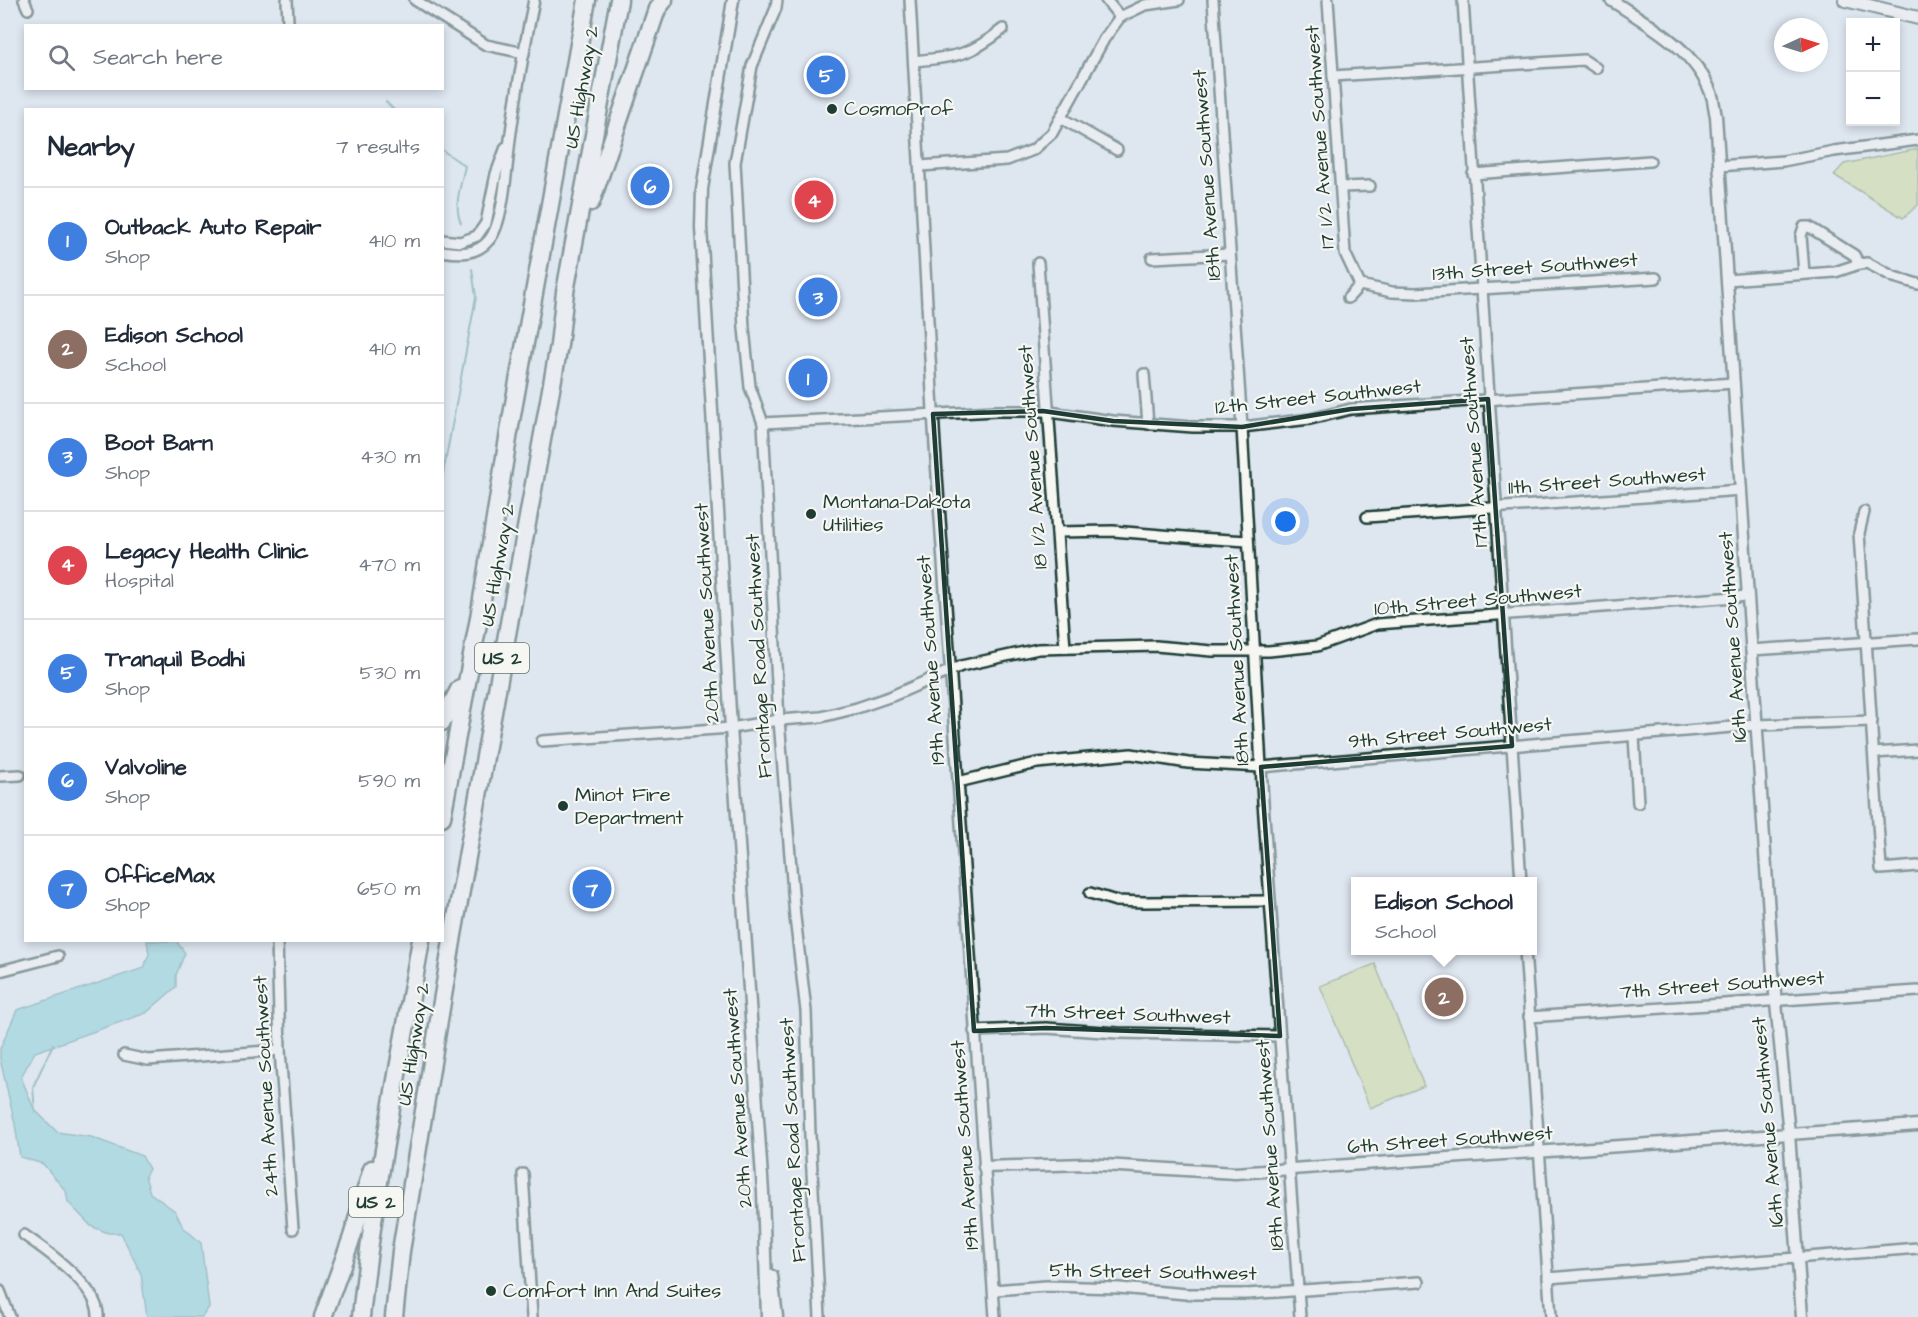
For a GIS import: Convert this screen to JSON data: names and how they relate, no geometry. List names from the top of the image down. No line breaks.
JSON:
{"streets":{"highway":["US Highway 2","US 2"],"street":["17 1/2 Avenue Southwest","18th Avenue Southwest","13th Street Southwest","12th Street Southwest","17th Avenue Southwest","18 1/2 Avenue Southwest","11th Street Southwest","10th Street Southwest","20th Avenue Southwest","16th Avenue Southwest","Frontage Road Southwest","19th Avenue Southwest","9th Street Southwest","7th Street Southwest","24th Avenue Southwest","6th Street Southwest","5th Street Southwest"]},"crossings":[["17 1/2 Avenue Southwest","13th Street Southwest"],["18th Avenue Southwest","12th Street Southwest"],["18th Avenue Southwest","10th Street Southwest"],["18th Avenue Southwest","9th Street Southwest"],["18th Avenue Southwest","7th Street Southwest"],["18th Avenue Southwest","6th Street Southwest"],["18th Avenue Southwest","5th Street Southwest"],["13th Street Southwest","17th Avenue Southwest"],["12th Street Southwest","17th Avenue Southwest"],["12th Street Southwest","18 1/2 Avenue Southwest"],["12th Street Southwest","16th Avenue Southwest"],["12th Street Southwest","Frontage Road Southwest"],["12th Street Southwest","19th Avenue Southwest"],["17th Avenue Southwest","11th Street Southwest"],["17th Avenue Southwest","10th Street Southwest"],["17th Avenue Southwest","9th Street Southwest"],["18 1/2 Avenue Southwest","10th Street Southwest"],["11th Street Southwest","16th Avenue Southwest"],["10th Street Southwest","20th Avenue Southwest"],["10th Street Southwest","16th Avenue Southwest"],["10th Street Southwest","Frontage Road Southwest"],["10th Street Southwest","19th Avenue Southwest"],["16th Avenue Southwest","9th Street Southwest"],["16th Avenue Southwest","7th Street Southwest"],["16th Avenue Southwest","6th Street Southwest"],["19th Avenue Southwest","9th Street Southwest"],["19th Avenue Southwest","7th Street Southwest"],["19th Avenue Southwest","6th Street Southwest"],["19th Avenue Southwest","5th Street Southwest"]],"places":["CosmoProf","Montana-Dakota Utilities","Minot Fire Department","Comfort Inn And Suites"],"north":"right","page":{"map_buttons":["+","−"],"search":"Search here","pins":["5","6","4","3","1","7","2"],"heading":["Nearby","7 results"],"list":[{"mark":"1","name":"Outback Auto Repair","note":"Shop","value":"410 m"},{"mark":"2","name":"Edison School","note":"School","value":"410 m"},{"mark":"3","name":"Boot Barn","note":"Shop","value":"430 m"},{"mark":"4","name":"Legacy Health Clinic","note":"Hospital","value":"470 m"},{"mark":"5","name":"Tranquil Bodhi","note":"Shop","value":"530 m"},{"mark":"6","name":"Valvoline","note":"Shop","value":"590 m"},{"mark":"7","name":"OfficeMax","note":"Shop","value":"650 m"}],"popup":["Edison School","School"]}}
